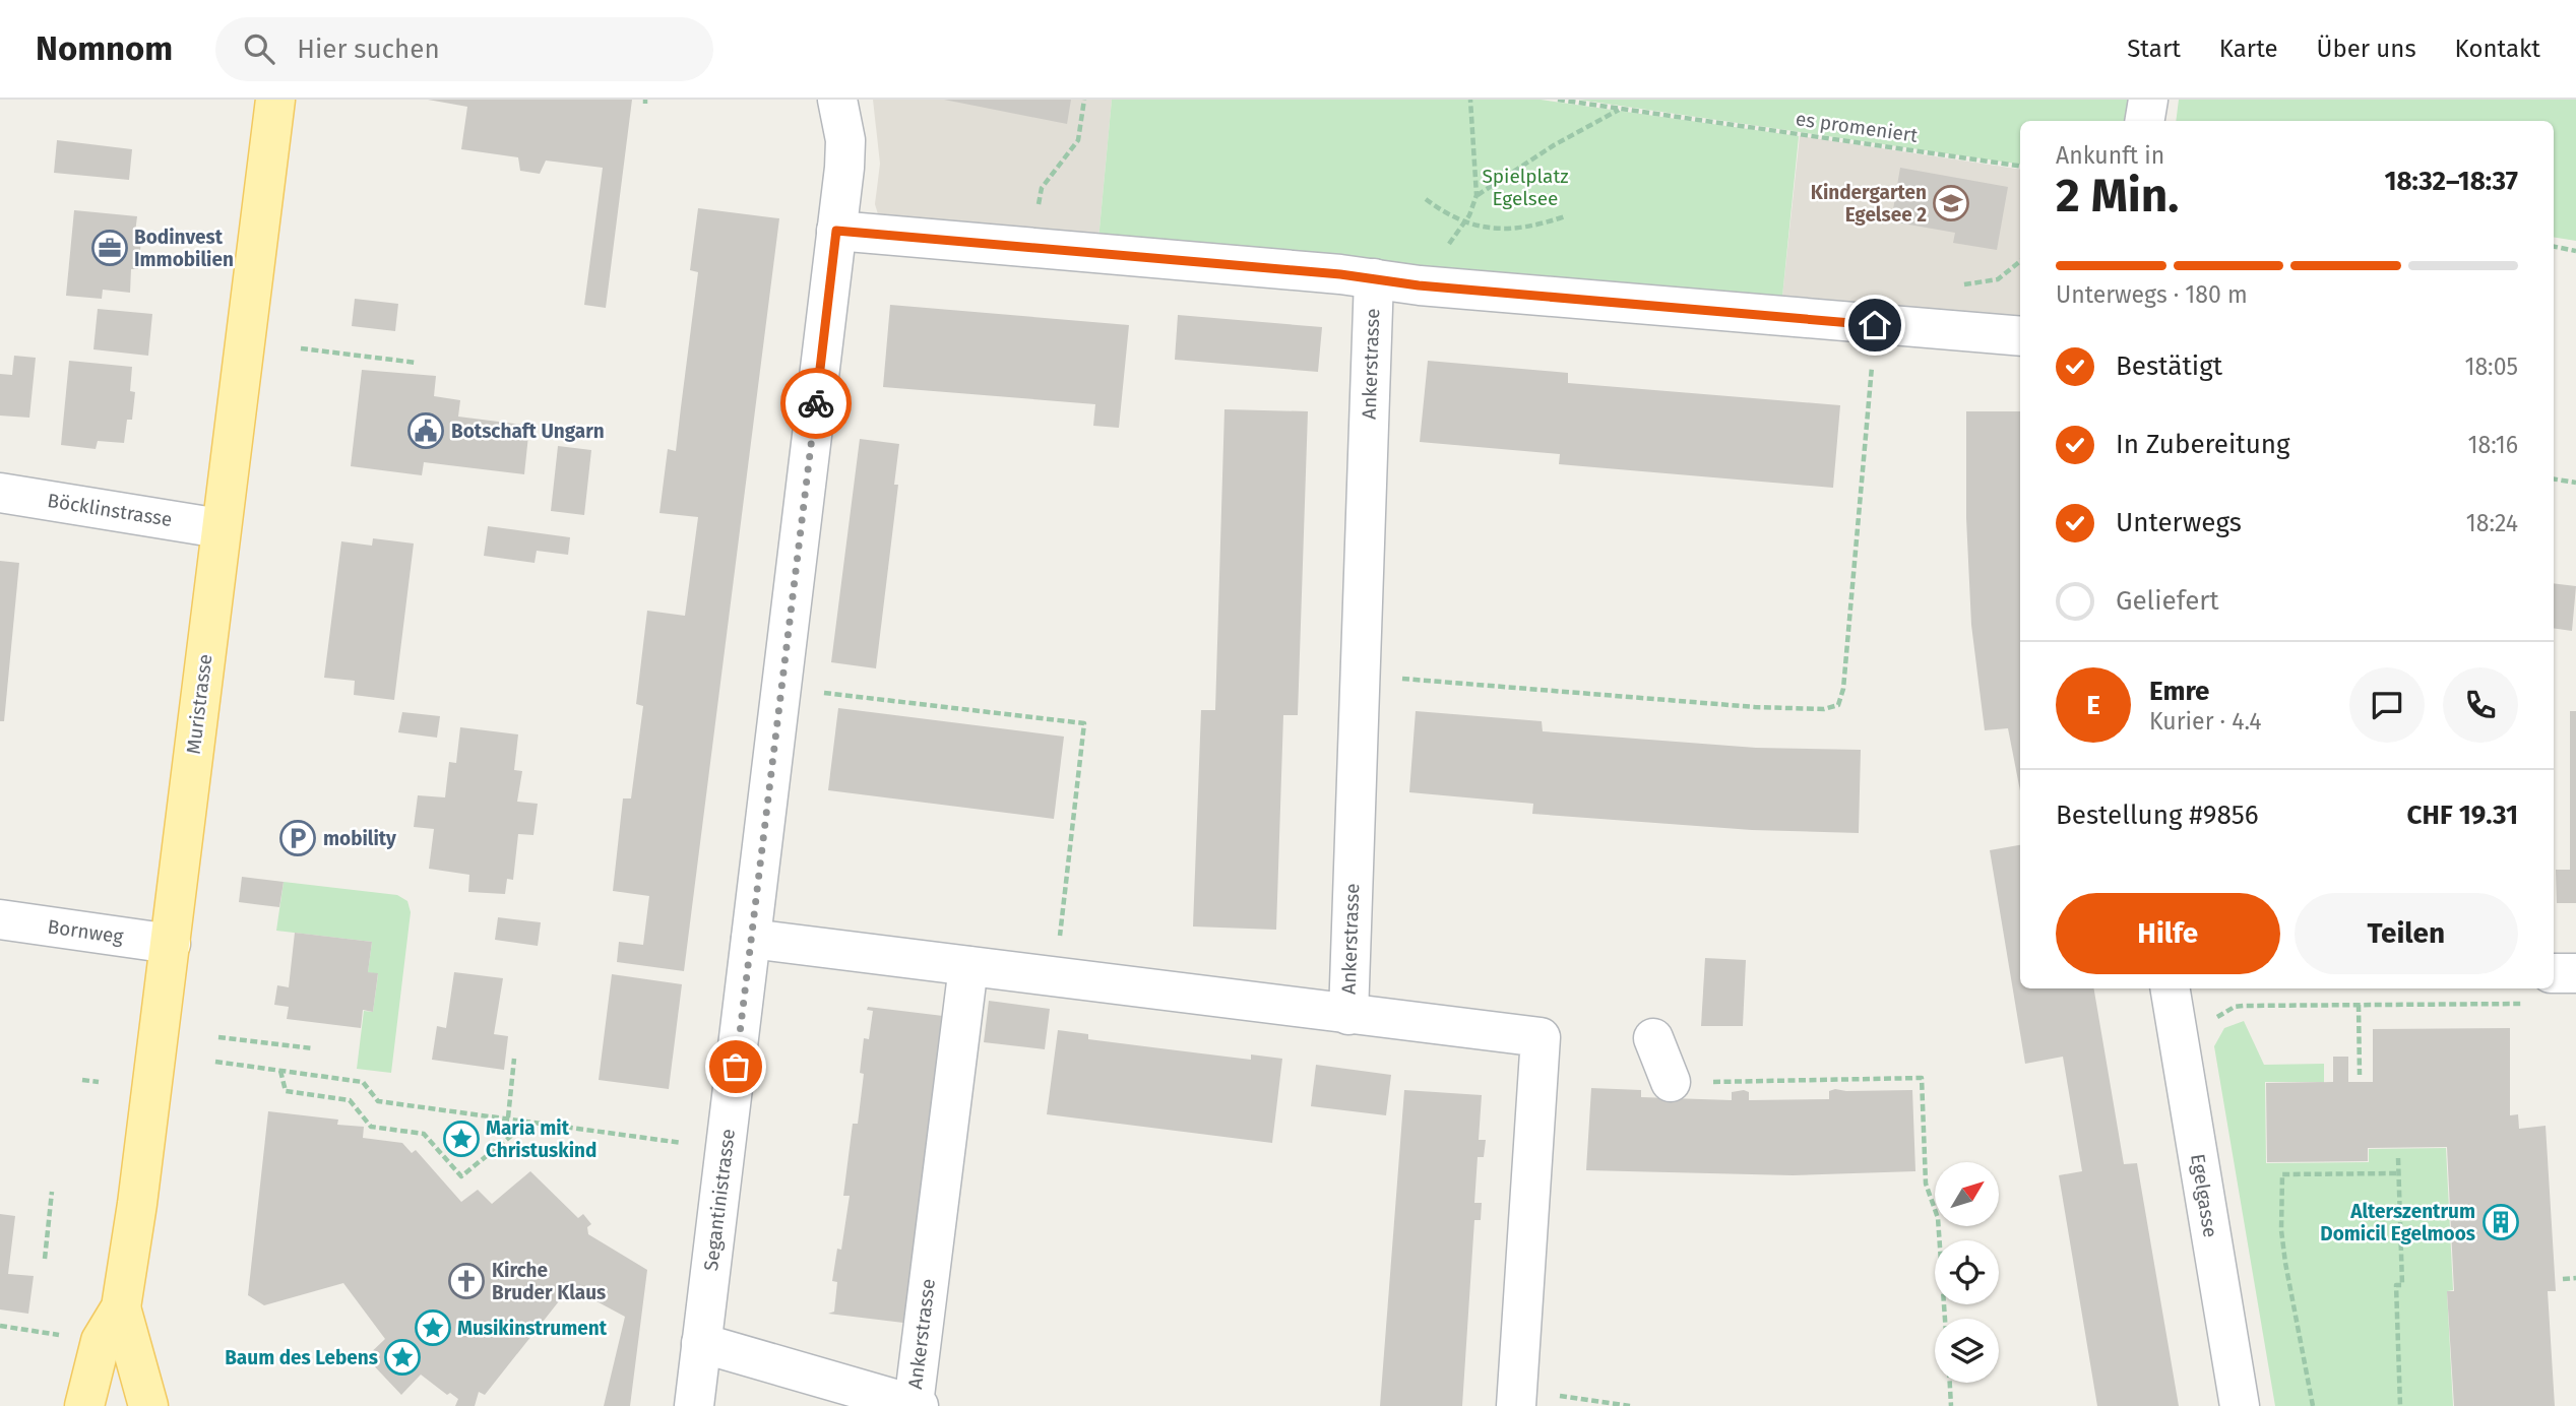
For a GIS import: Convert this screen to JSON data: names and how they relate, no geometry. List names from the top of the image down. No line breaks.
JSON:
{"streets":{"main road":["Muristrasse"],"street":["Ankerstrasse","Böcklinstrasse","Bornweg","Egelgasse","Segantinistrasse"],"path":["es promeniert"]},"crossings":[["Böcklinstrasse","Muristrasse"],["Muristrasse","Bornweg"]],"parks":["Spielplatz Egelsee"],"places":{"school or university":["Kindergarten Egelsee 2"],"office":["Bodinvest Immobilien"],"public building":["Botschaft Ungarn"],"parking":["mobility"],"place":["Maria mit Christuskind","Musikinstrument","Baum des Lebens"],"building":["Alterszentrum Domicil Egelmoos"],"church":["Kirche Bruder Klaus"]},"north":"top right","page":{"header":"Nomnom","search":"Hier suchen","nav":["Start","Karte","Über uns","Kontakt"],"heading":["2 Min.","Ankunft in","18:32–18:37"],"panel":["Emre","Kurier · 4.4","Bestellung #9856","CHF 19.31"],"bar":"Unterwegs · 180 m","list":[["Bestätigt","18:05"],["In Zubereitung","18:16"],["Unterwegs","18:24"],"Geliefert"],"round":"E","buttons":["Hilfe","Teilen"]}}
